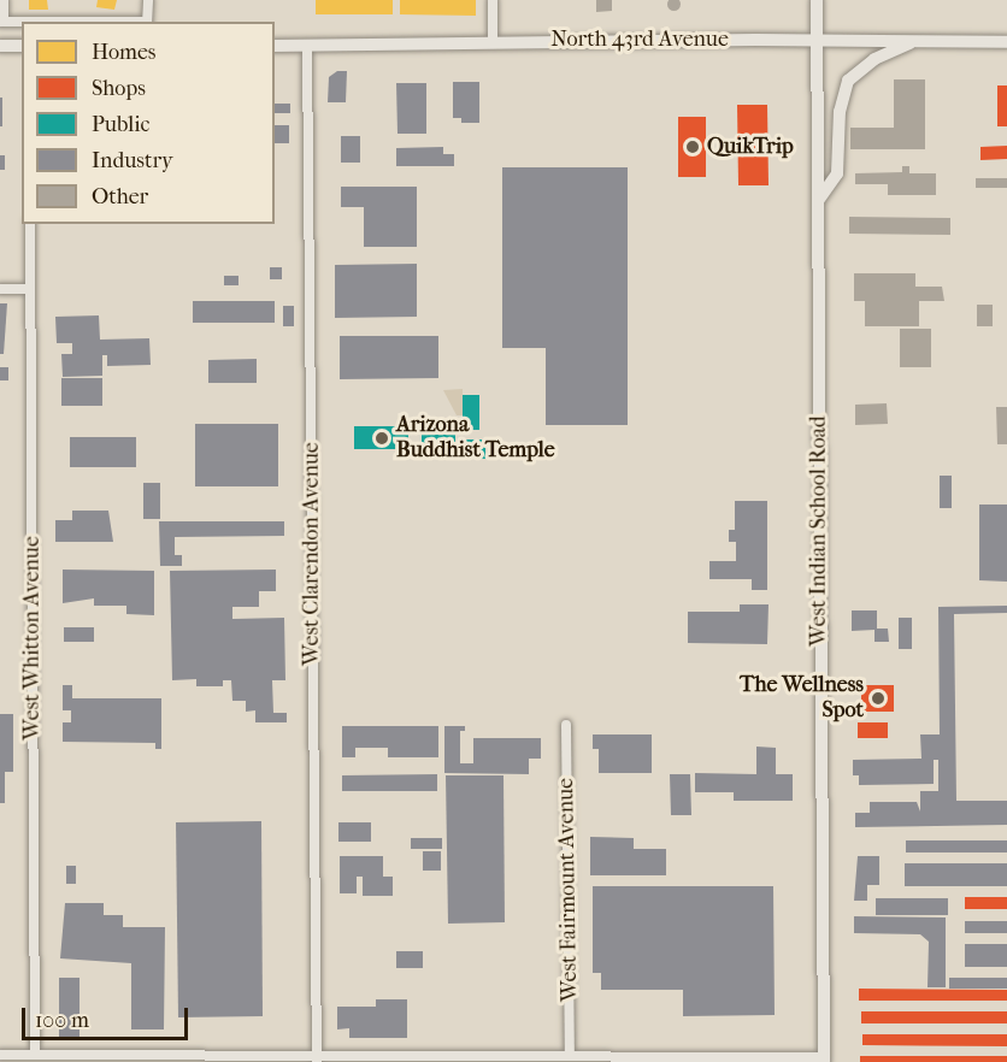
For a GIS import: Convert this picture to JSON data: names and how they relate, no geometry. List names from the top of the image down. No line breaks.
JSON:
{"streets":{"main road":["North 43rd Avenue","West Indian School Road"],"street":["West Clarendon Avenue","West Whitton Avenue","West Fairmount Avenue"]},"crossings":[["North 43rd Avenue","West Indian School Road"],["North 43rd Avenue","West Clarendon Avenue"]],"places":["QuikTrip","Arizona Buddhist Temple","The Wellness Spot"],"legend":["Homes","Shops","Public","Industry","Other"],"scale_bar":"100 m"}
